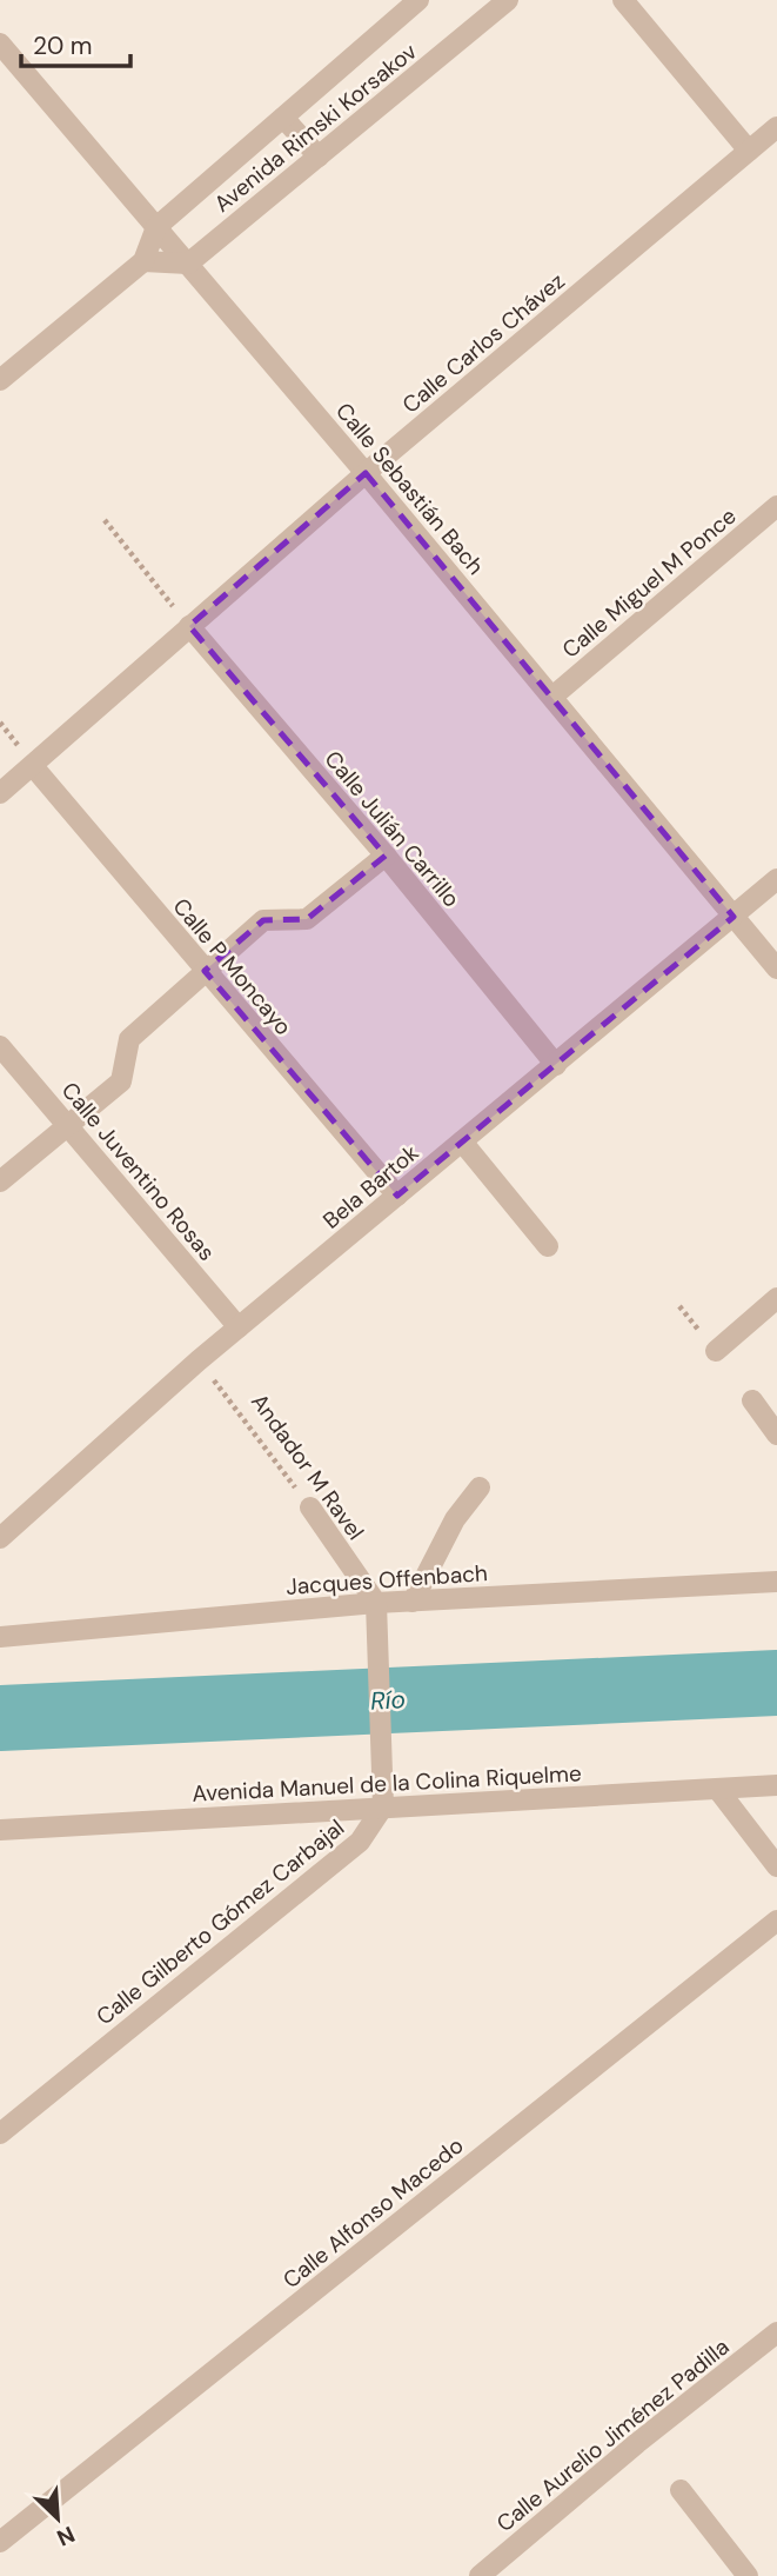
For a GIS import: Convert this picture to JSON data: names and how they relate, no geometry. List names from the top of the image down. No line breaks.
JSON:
{"streets":{"street":["Avenida Rimski Korsakov","Calle Carlos Chávez","Calle Sebastián Bach","Calle Miguel M Ponce","Calle Julián Carrillo","Calle P Moncayo","Calle Juventino Rosas","Bela Bartok","Andador M Ravel","Jacques Offenbach","Avenida Manuel de la Colina Riquelme","Calle Gilberto Gómez Carbajal","Calle Alfonso Macedo","Calle Aurelio Jiménez Padilla"]},"crossings":[["Avenida Rimski Korsakov","Calle Sebastián Bach"],["Calle Carlos Chávez","Calle Sebastián Bach"],["Calle Carlos Chávez","Calle Julián Carrillo"],["Calle Carlos Chávez","Calle P Moncayo"],["Calle Sebastián Bach","Calle Miguel M Ponce"],["Calle Sebastián Bach","Bela Bartok"],["Calle Julián Carrillo","Bela Bartok"],["Calle P Moncayo","Bela Bartok"],["Calle Juventino Rosas","Bela Bartok"],["Bela Bartok","Andador M Ravel"],["Andador M Ravel","Jacques Offenbach"],["Avenida Manuel de la Colina Riquelme","Calle Gilberto Gómez Carbajal"]],"water":["Río"],"scale_bar":"20 m","north":"bottom right"}
